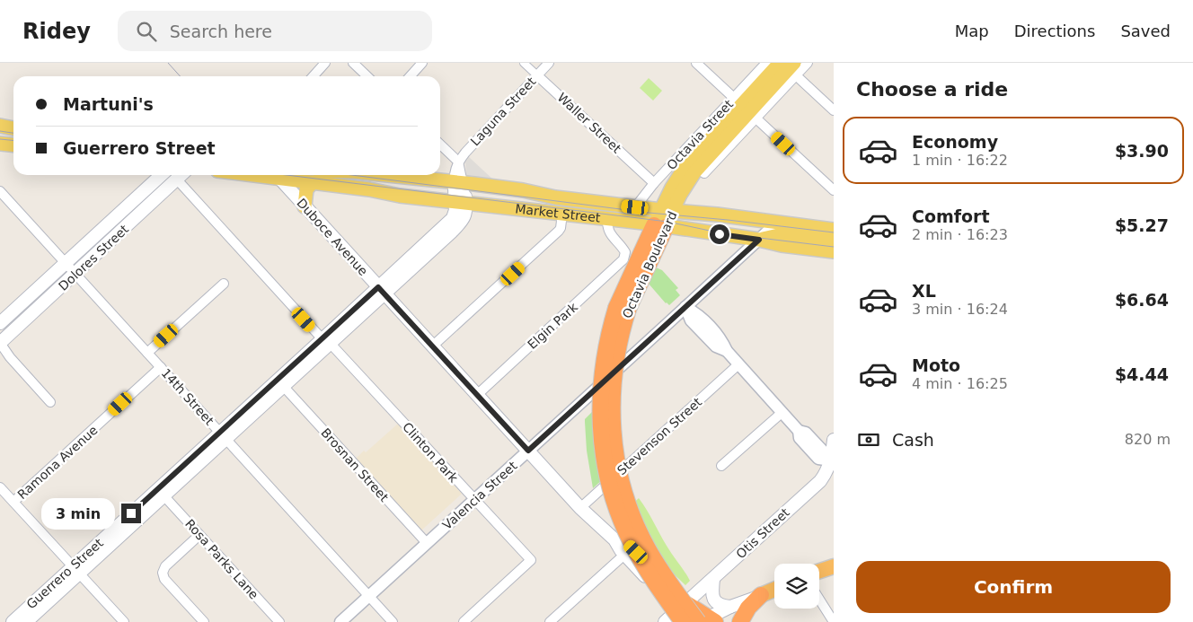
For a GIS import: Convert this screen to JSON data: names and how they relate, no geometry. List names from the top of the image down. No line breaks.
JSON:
{"streets":{"highway":["Octavia Boulevard"],"main road":["Market Street","Duboce Avenue","Dolores Street","Otis Street","Guerrero Street"],"street":["Laguna Street","Waller Street","Octavia Street","Elgin Park","14th Street","Stevenson Street","Clinton Park","Ramona Avenue","Brosnan Street","Valencia Street","Rosa Parks Lane"]},"crossings":[["Laguna Street","Waller Street"],["Waller Street","Octavia Street"],["Octavia Street","Market Street"],["Octavia Street","Octavia Boulevard"],["Market Street","Octavia Boulevard"],["Market Street","Elgin Park"],["Market Street","Valencia Street"],["Market Street","Guerrero Street"],["Duboce Avenue","Octavia Boulevard"],["Duboce Avenue","Elgin Park"],["Duboce Avenue","Stevenson Street"],["Duboce Avenue","Valencia Street"],["Duboce Avenue","Otis Street"],["Duboce Avenue","Guerrero Street"],["Dolores Street","14th Street"],["Dolores Street","Clinton Park"],["Octavia Boulevard","Otis Street"],["14th Street","Ramona Avenue"],["14th Street","Valencia Street"],["14th Street","Guerrero Street"],["Clinton Park","Valencia Street"],["Clinton Park","Guerrero Street"],["Brosnan Street","Valencia Street"],["Brosnan Street","Guerrero Street"],["Rosa Parks Lane","Guerrero Street"]],"page":{"header":"Ridey","search":"Search here","nav":["Map","Directions","Saved"],"heading":"Choose a ride","banner":["Martuni's","Guerrero Street"],"list":[{"name":"Economy","note":"1 min · 16:22","value":"$3.90"},{"name":"Comfort","note":"2 min · 16:23","value":"$5.27"},{"name":"XL","note":"3 min · 16:24","value":"$6.64"},{"name":"Moto","note":"4 min · 16:25","value":"$4.44"}],"pay":["Cash","820 m"],"bubble":"3 min","buttons":"Confirm"}}
